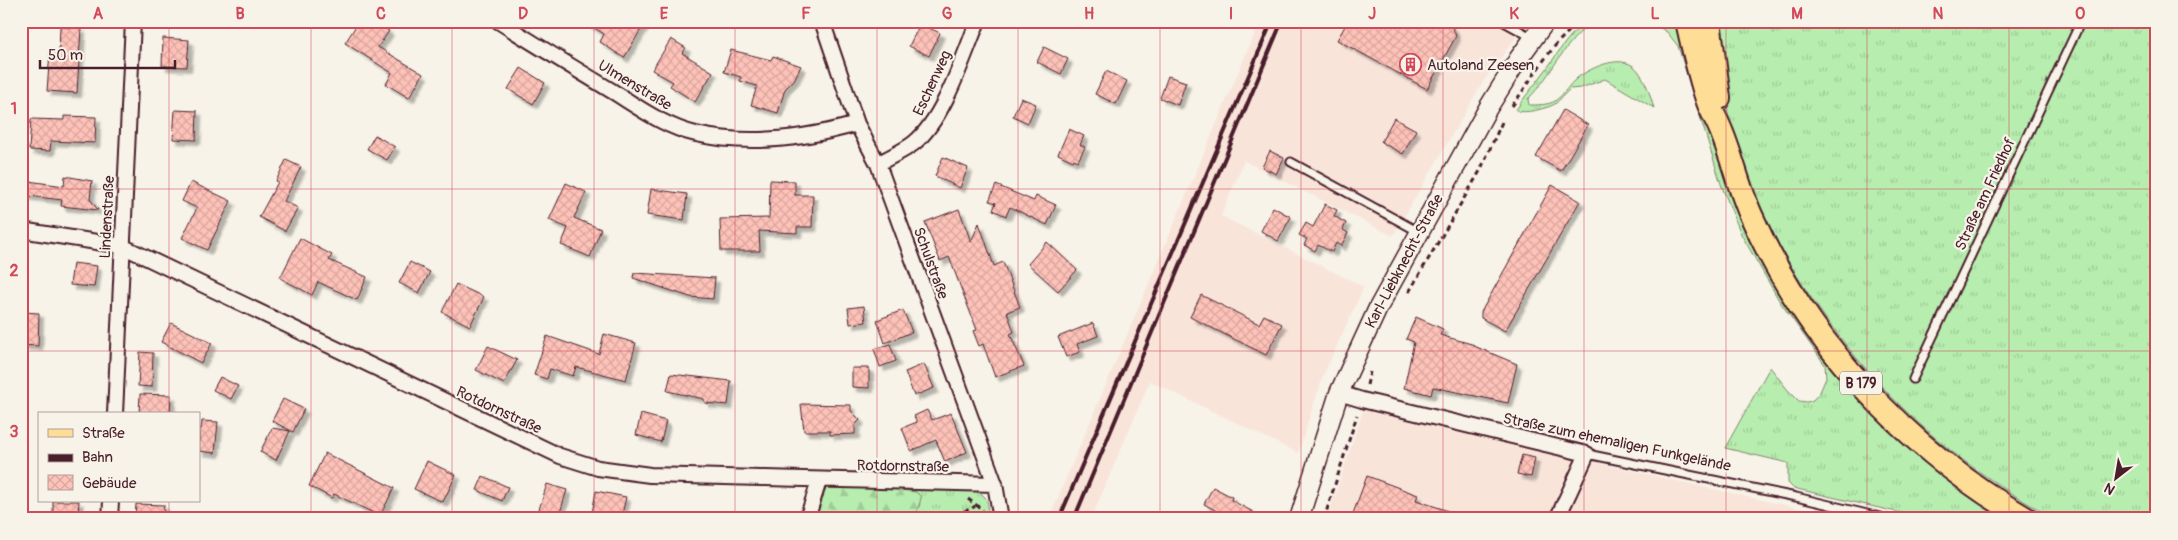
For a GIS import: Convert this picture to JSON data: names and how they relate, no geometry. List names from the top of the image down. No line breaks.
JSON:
{"streets":{"main road":["B 179"],"street":["Eschenweg","Ulmenstraße","Lindenstraße","Karl-Liebknecht-Straße","Schulstraße","Rotdornstraße","Straße zum ehemaligen Funkgelände"],"lane":["Straße am Friedhof"]},"crossings":[["Eschenweg","Schulstraße"],["Ulmenstraße","Schulstraße"],["Lindenstraße","Rotdornstraße"],["Karl-Liebknecht-Straße","Straße zum ehemaligen Funkgelände"],["Schulstraße","Rotdornstraße"]],"places":{"building":["Autoland Zeesen"]},"legend":["Straße","Bahn","Gebäude"],"scale_bar":"50 m","north":"bottom left","grid":{"columns":["A","B","C","D","E","F","G","H","I","J","K","L","M","N","O"],"rows":["1","2","3"]}}
